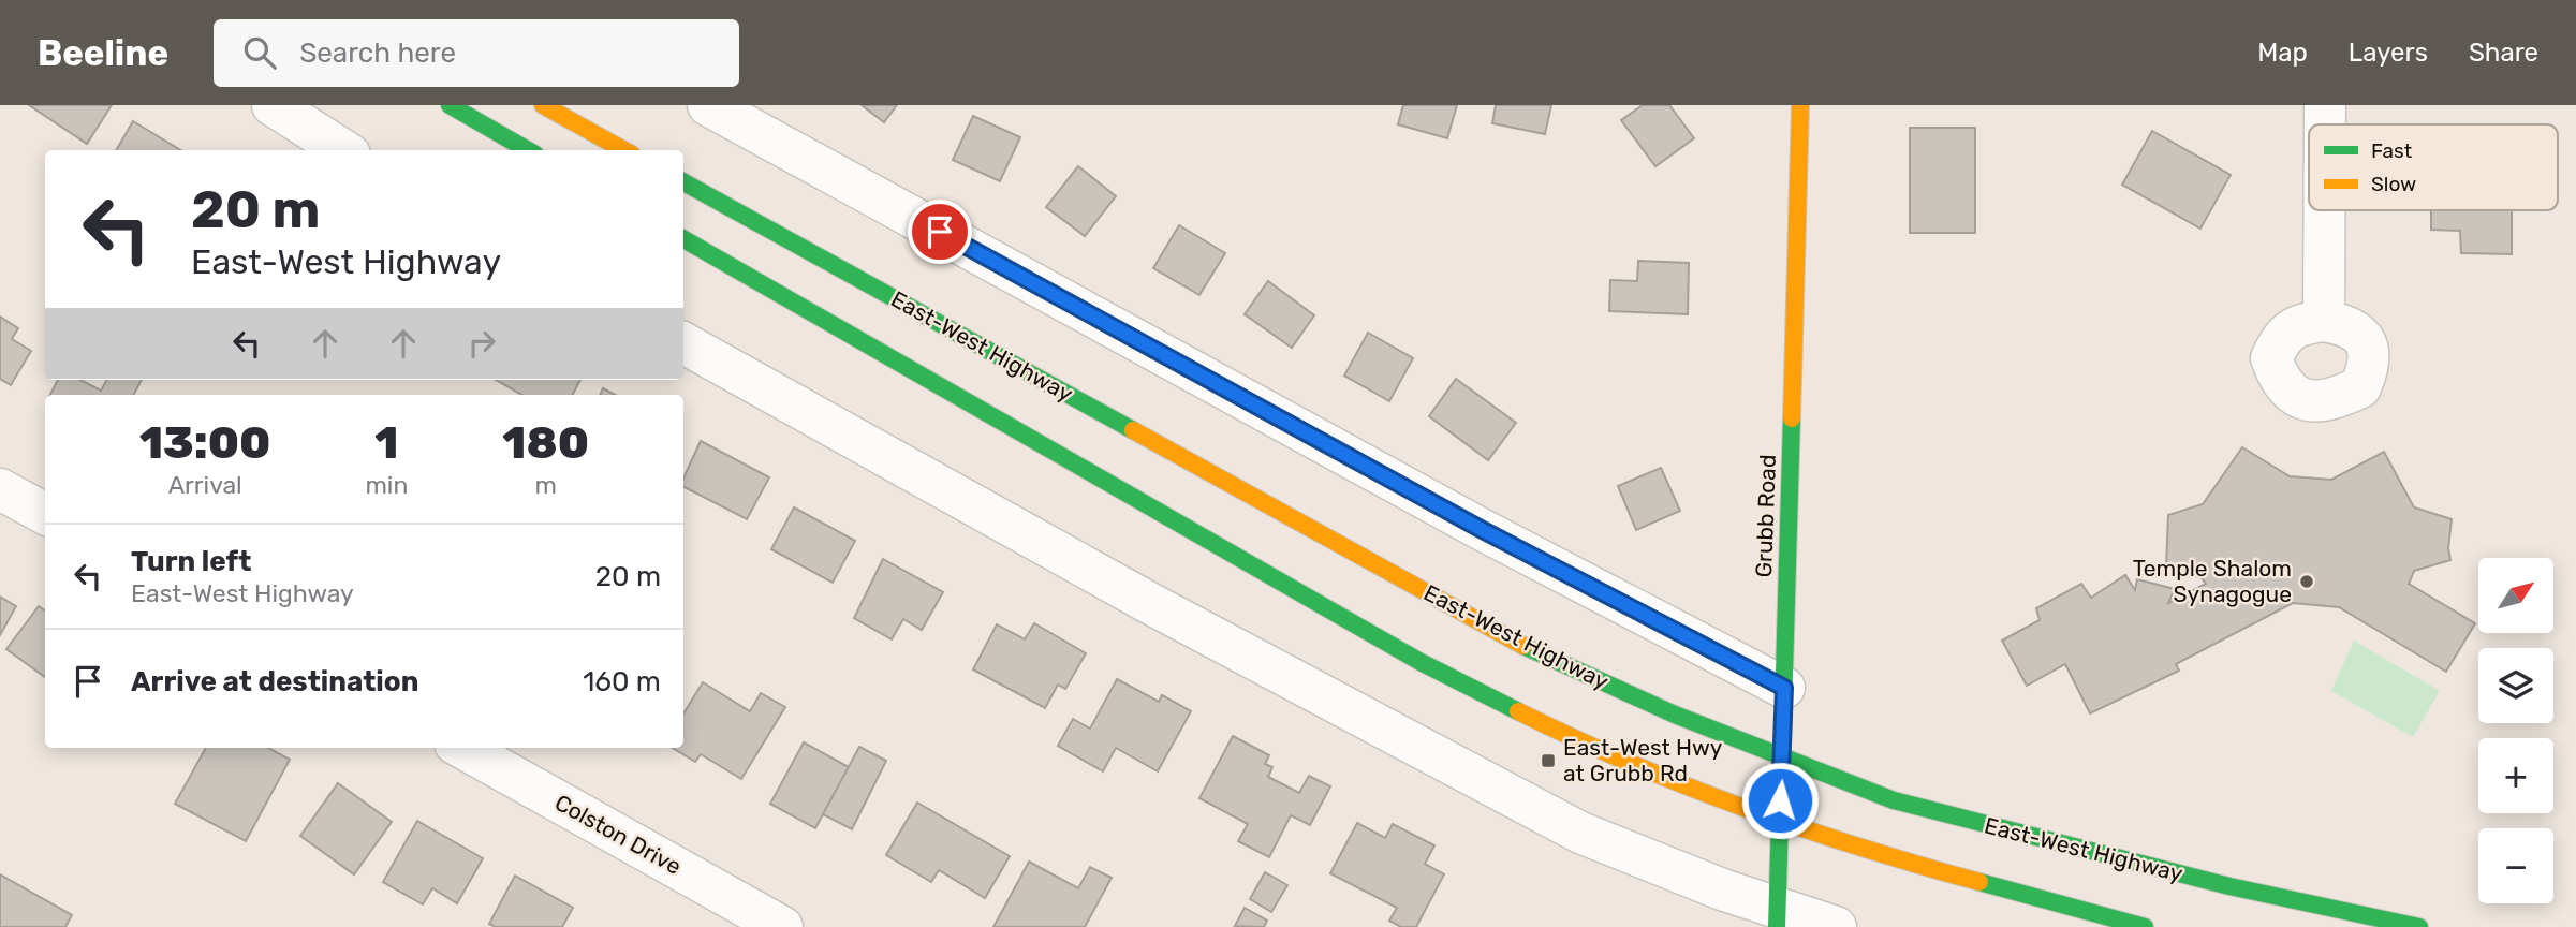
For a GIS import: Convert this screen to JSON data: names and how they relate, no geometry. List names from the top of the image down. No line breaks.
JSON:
{"streets":{"main road":["East-West Highway","Grubb Road"],"street":["Colston Drive"]},"crossings":[["East-West Highway","Grubb Road"]],"places":{"other":["Temple Shalom Synagogue"],"transit":["East-West Hwy at Grubb Rd"]},"legend":["Fast","Slow"],"north":"top right","page":{"header":"Beeline","search":"Search here","nav":["Map","Layers","Share"],"turn":["20 m","East-West Highway"],"eta":["13:00","Arrival","1","min","180","m"],"list":[{"name":"Turn left","note":"East-West Highway","value":"20 m"},{"name":"Arrive at destination","value":"160 m"}],"map_buttons":["+","−"]}}
